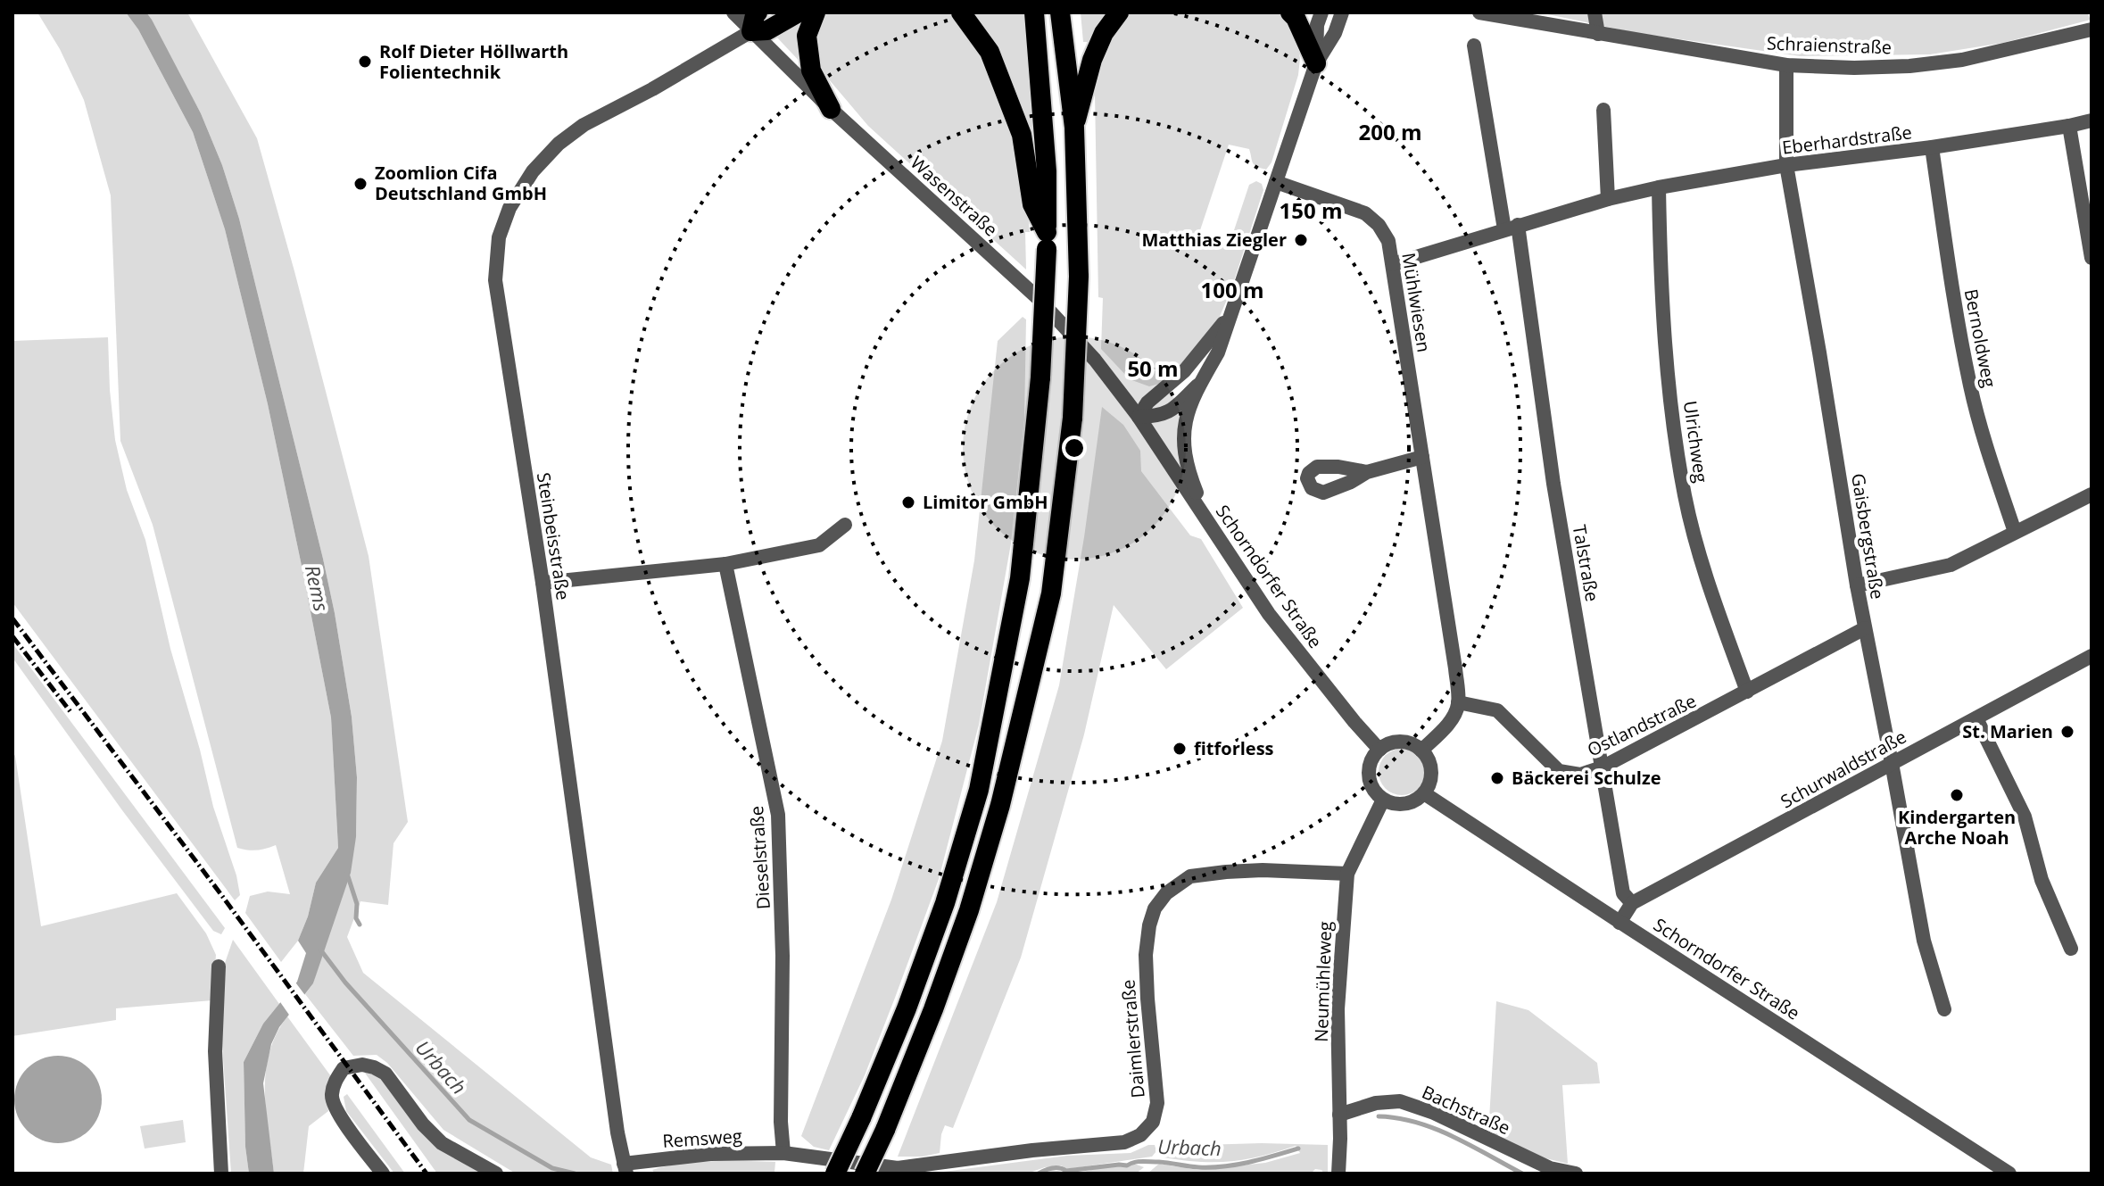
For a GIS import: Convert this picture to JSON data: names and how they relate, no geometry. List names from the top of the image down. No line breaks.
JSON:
{"streets":{"street":["Schraienstraße","Eberhardstraße","Wasenstraße","Mühlwiesen","Bernoldweg","Ulrichweg","Steinbeisstraße","Gaisbergstraße","Talstraße","Schorndorfer Straße","Ostlandstraße","Schurwaldstraße","Dieselstraße","Neumühleweg","Daimlerstraße","Bachstraße","Remsweg"]},"crossings":[["Schraienstraße","Gaisbergstraße"],["Eberhardstraße","Mühlwiesen"],["Eberhardstraße","Bernoldweg"],["Eberhardstraße","Ulrichweg"],["Eberhardstraße","Gaisbergstraße"],["Eberhardstraße","Talstraße"],["Wasenstraße","Steinbeisstraße"],["Wasenstraße","Schorndorfer Straße"],["Mühlwiesen","Ostlandstraße"],["Ulrichweg","Ostlandstraße"],["Steinbeisstraße","Remsweg"],["Gaisbergstraße","Ostlandstraße"],["Gaisbergstraße","Schurwaldstraße"],["Talstraße","Ostlandstraße"],["Talstraße","Schurwaldstraße"],["Schorndorfer Straße","Schurwaldstraße"],["Schorndorfer Straße","Neumühleweg"],["Dieselstraße","Daimlerstraße"],["Dieselstraße","Remsweg"],["Neumühleweg","Daimlerstraße"],["Neumühleweg","Bachstraße"],["Daimlerstraße","Remsweg"]],"water":["Rems","Urbach"],"places":["Rolf Dieter Höllwarth Folientechnik","Zoomlion Cifa Deutschland GmbH","Matthias Ziegler","Limitor GmbH","St. Marien","fitforless","Bäckerei Schulze","Kindergarten Arche Noah"],"rings":["200 m","150 m","100 m","50 m"]}
